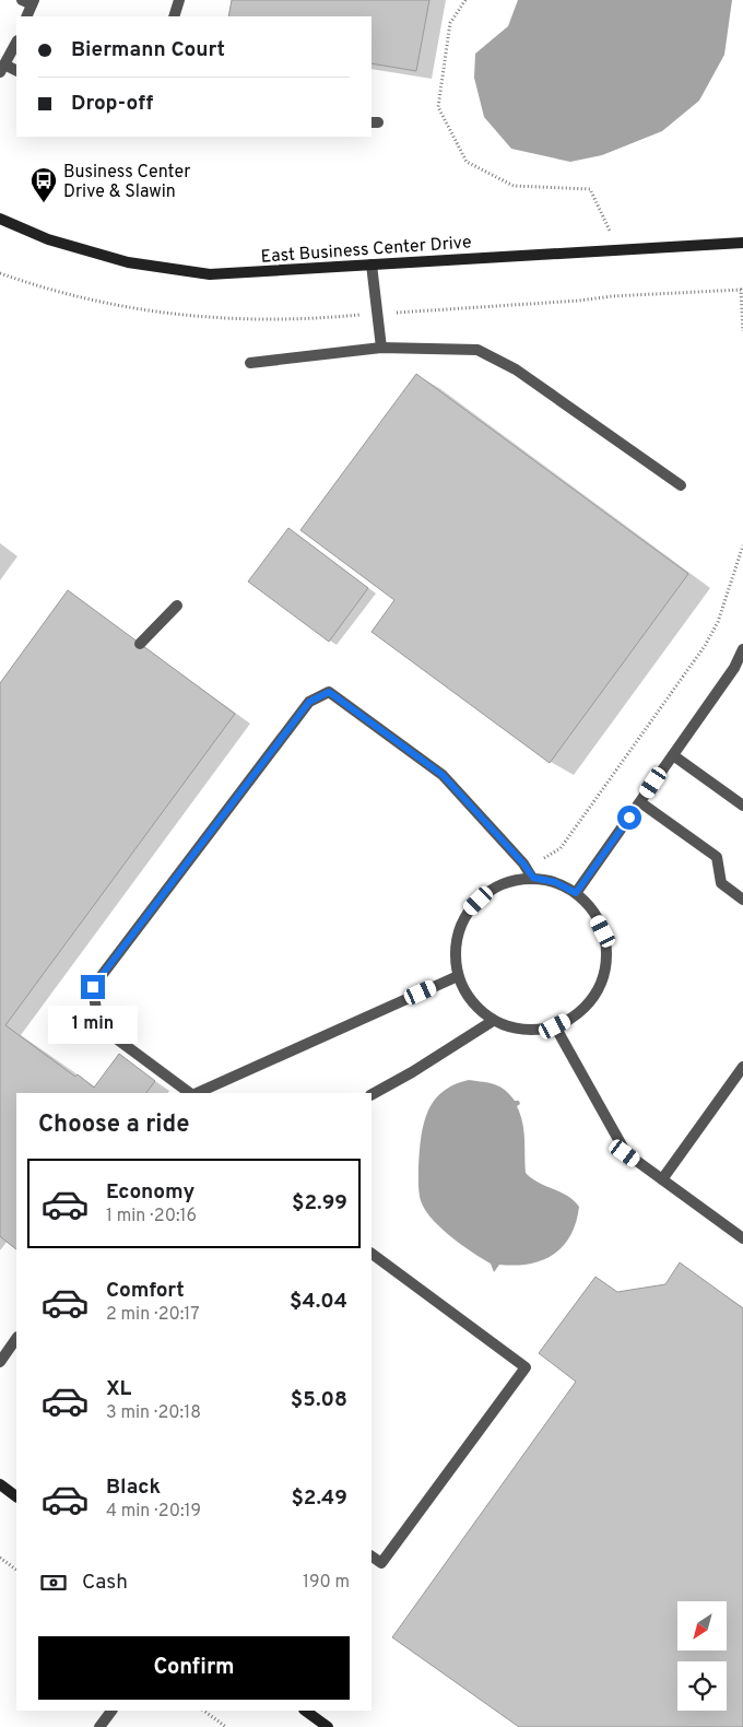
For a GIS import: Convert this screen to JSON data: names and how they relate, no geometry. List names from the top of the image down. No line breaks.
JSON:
{"streets":{"street":["East Business Center Drive"]},"places":{"bus stop":["Business Center Drive & Slawin"]},"north":"bottom left","page":{"banner":["Biermann Court","Drop-off"],"bubble":"1 min","heading":"Choose a ride","list":[{"name":"Economy","note":"1 min · 20:16","value":"$2.99"},{"name":"Comfort","note":"2 min · 20:17","value":"$4.04"},{"name":"XL","note":"3 min · 20:18","value":"$5.08"},{"name":"Black","note":"4 min · 20:19","value":"$2.49"}],"pay":["Cash","190 m"],"buttons":"Confirm"}}
